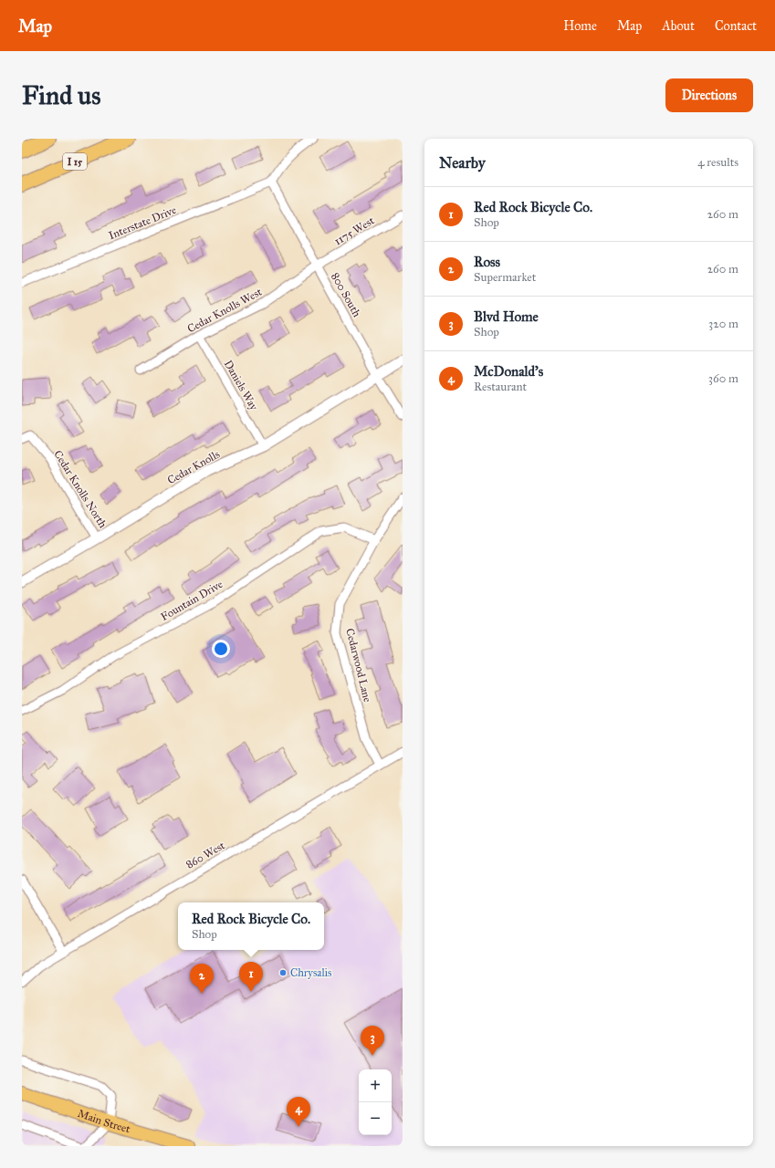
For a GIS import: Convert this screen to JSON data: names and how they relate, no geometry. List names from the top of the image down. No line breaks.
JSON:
{"streets":{"highway":["I 15"],"main road":["Main Street"],"street":["Interstate Drive","1175 West","800 South","Cedar Knolls West","Daniels Way","Cedar Knolls","Cedar Knolls North","Fountain Drive","Cedarwood Lane","860 West"]},"crossings":[["Interstate Drive","800 South"],["1175 West","800 South"],["1175 West","Cedar Knolls West"],["800 South","Cedar Knolls West"],["800 South","Cedar Knolls"],["Cedar Knolls West","Daniels Way"],["Daniels Way","Cedar Knolls"],["Cedar Knolls","Cedar Knolls North"],["Fountain Drive","Cedarwood Lane"],["Cedarwood Lane","860 West"]],"places":["Chrysalis"],"page":{"header":"Map","nav":["Home","Map","About","Contact"],"buttons":"Directions","title":"Find us","heading":["Nearby","4 results"],"list":[{"mark":"1","name":"Red Rock Bicycle Co.","note":"Shop","value":"260 m"},{"mark":"2","name":"Ross","note":"Supermarket","value":"260 m"},{"mark":"3","name":"Blvd Home","note":"Shop","value":"320 m"},{"mark":"4","name":"McDonald's","note":"Restaurant","value":"360 m"}],"popup":["Red Rock Bicycle Co.","Shop"],"pins":["1","2","3","4"],"map_buttons":["+","−"]}}
